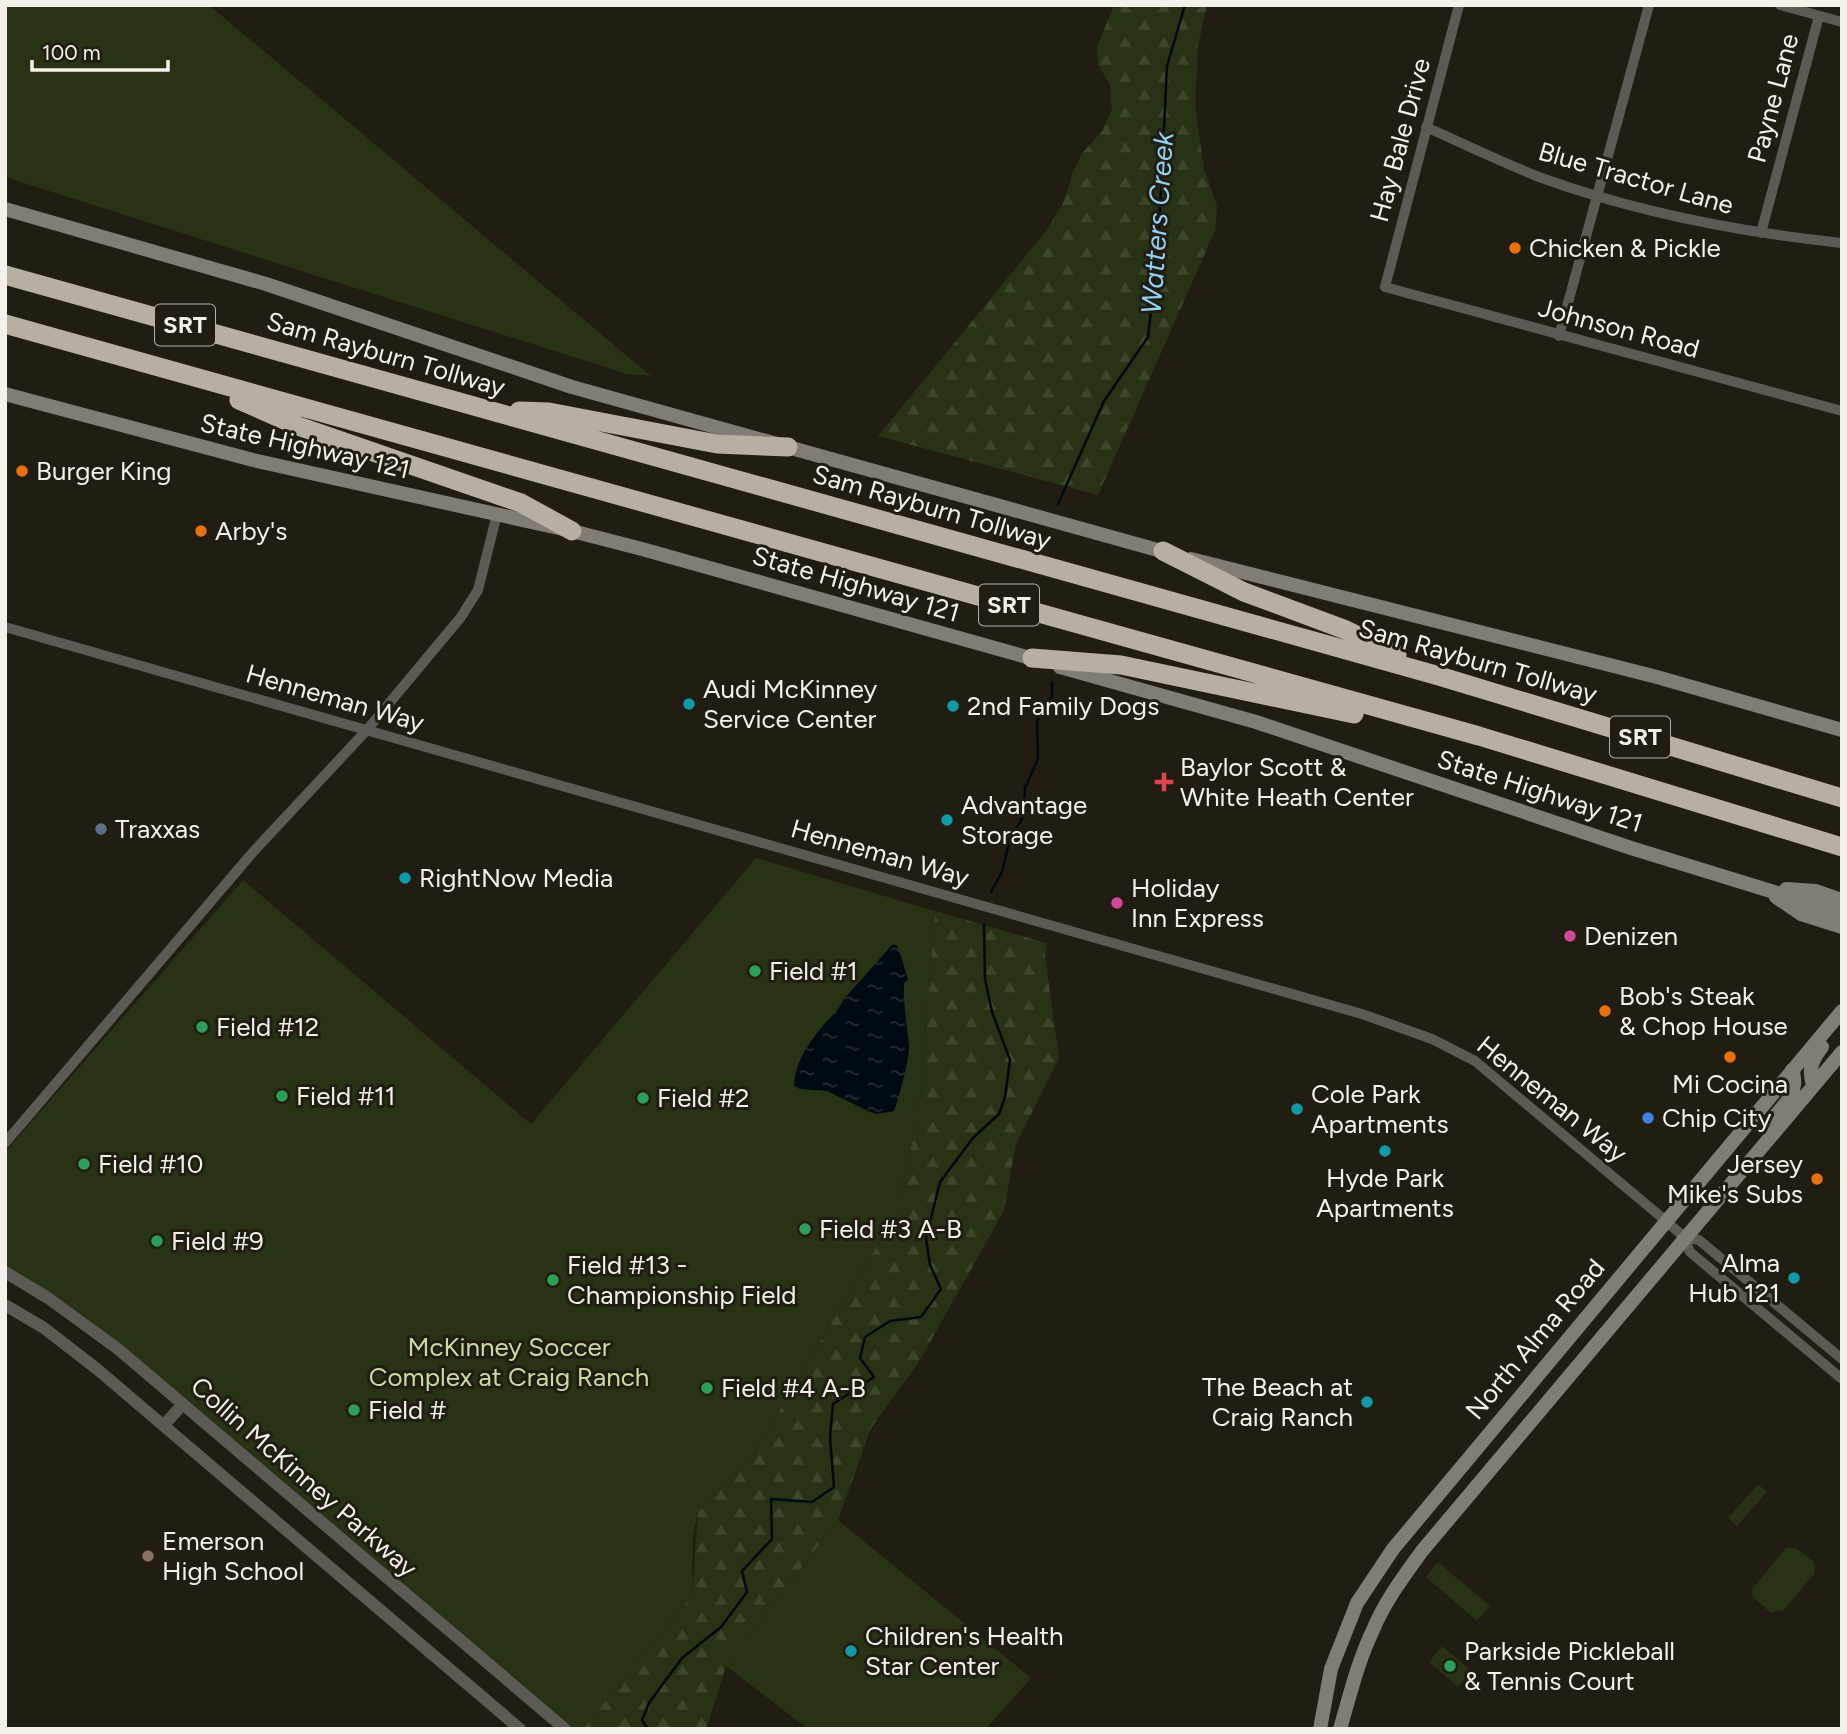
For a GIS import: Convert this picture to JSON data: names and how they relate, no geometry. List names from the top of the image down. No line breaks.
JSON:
{"streets":{"highway":["SRT","Sam Rayburn Tollway"],"main road":["State Highway 121","North Alma Road"],"street":["Payne Lane","Hay Bale Drive","Blue Tractor Lane","Johnson Road","Henneman Way","Collin McKinney Parkway"]},"crossings":[["Payne Lane","Blue Tractor Lane"],["Hay Bale Drive","Blue Tractor Lane"],["Hay Bale Drive","Johnson Road"],["Henneman Way","North Alma Road"]],"water":["Watters Creek"],"parks":["McKinney Soccer Complex at Craig Ranch"],"places":{"other":["Chicken & Pickle","Burger King","Arby's","Audi McKinney Service Center","2nd Family Dogs","Advantage Storage","Traxxas","RightNow Media","Holiday Inn Express","Denizen","Field #1","Bob's Steak & Chop House","Field #12","Mi Cocina","Field #11","Field #2","Cole Park Apartments","Chip City","Hyde Park Apartments","Field #10","Jersey Mike's Subs","Field #3 A-B","Field #9","Alma Hub 121","Field #13 - Championship Field","Field #4 A-B","The Beach at Craig Ranch","Field #","Emerson High School","Children's Health Star Center","Parkside Pickleball & Tennis Court"],"health":["Baylor Scott & White Heath Center"]},"scale_bar":"100 m"}
